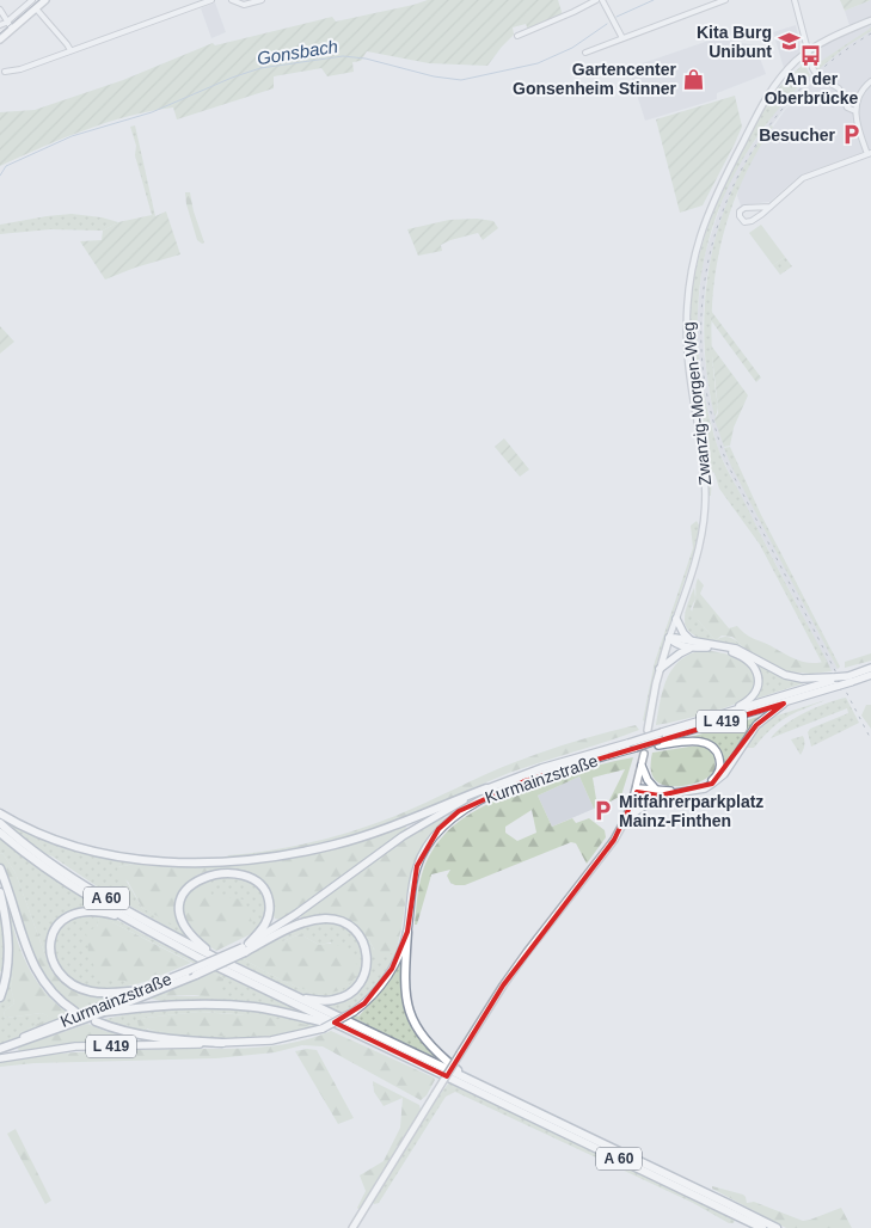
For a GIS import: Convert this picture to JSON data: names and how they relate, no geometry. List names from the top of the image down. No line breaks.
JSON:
{"streets":{"highway":["L 419","Kurmainzstraße","A 60"],"street":["Zwanzig-Morgen-Weg"]},"crossings":[["L 419","Kurmainzstraße"]],"water":["Gonsbach"],"places":{"school or university":["Kita Burg Unibunt"],"bus stop":["An der Oberbrücke"],"shop":["Gartencenter Gonsenheim Stinner"],"parking":["Besucher","Mitfahrerparkplatz Mainz-Finthen"]}}
